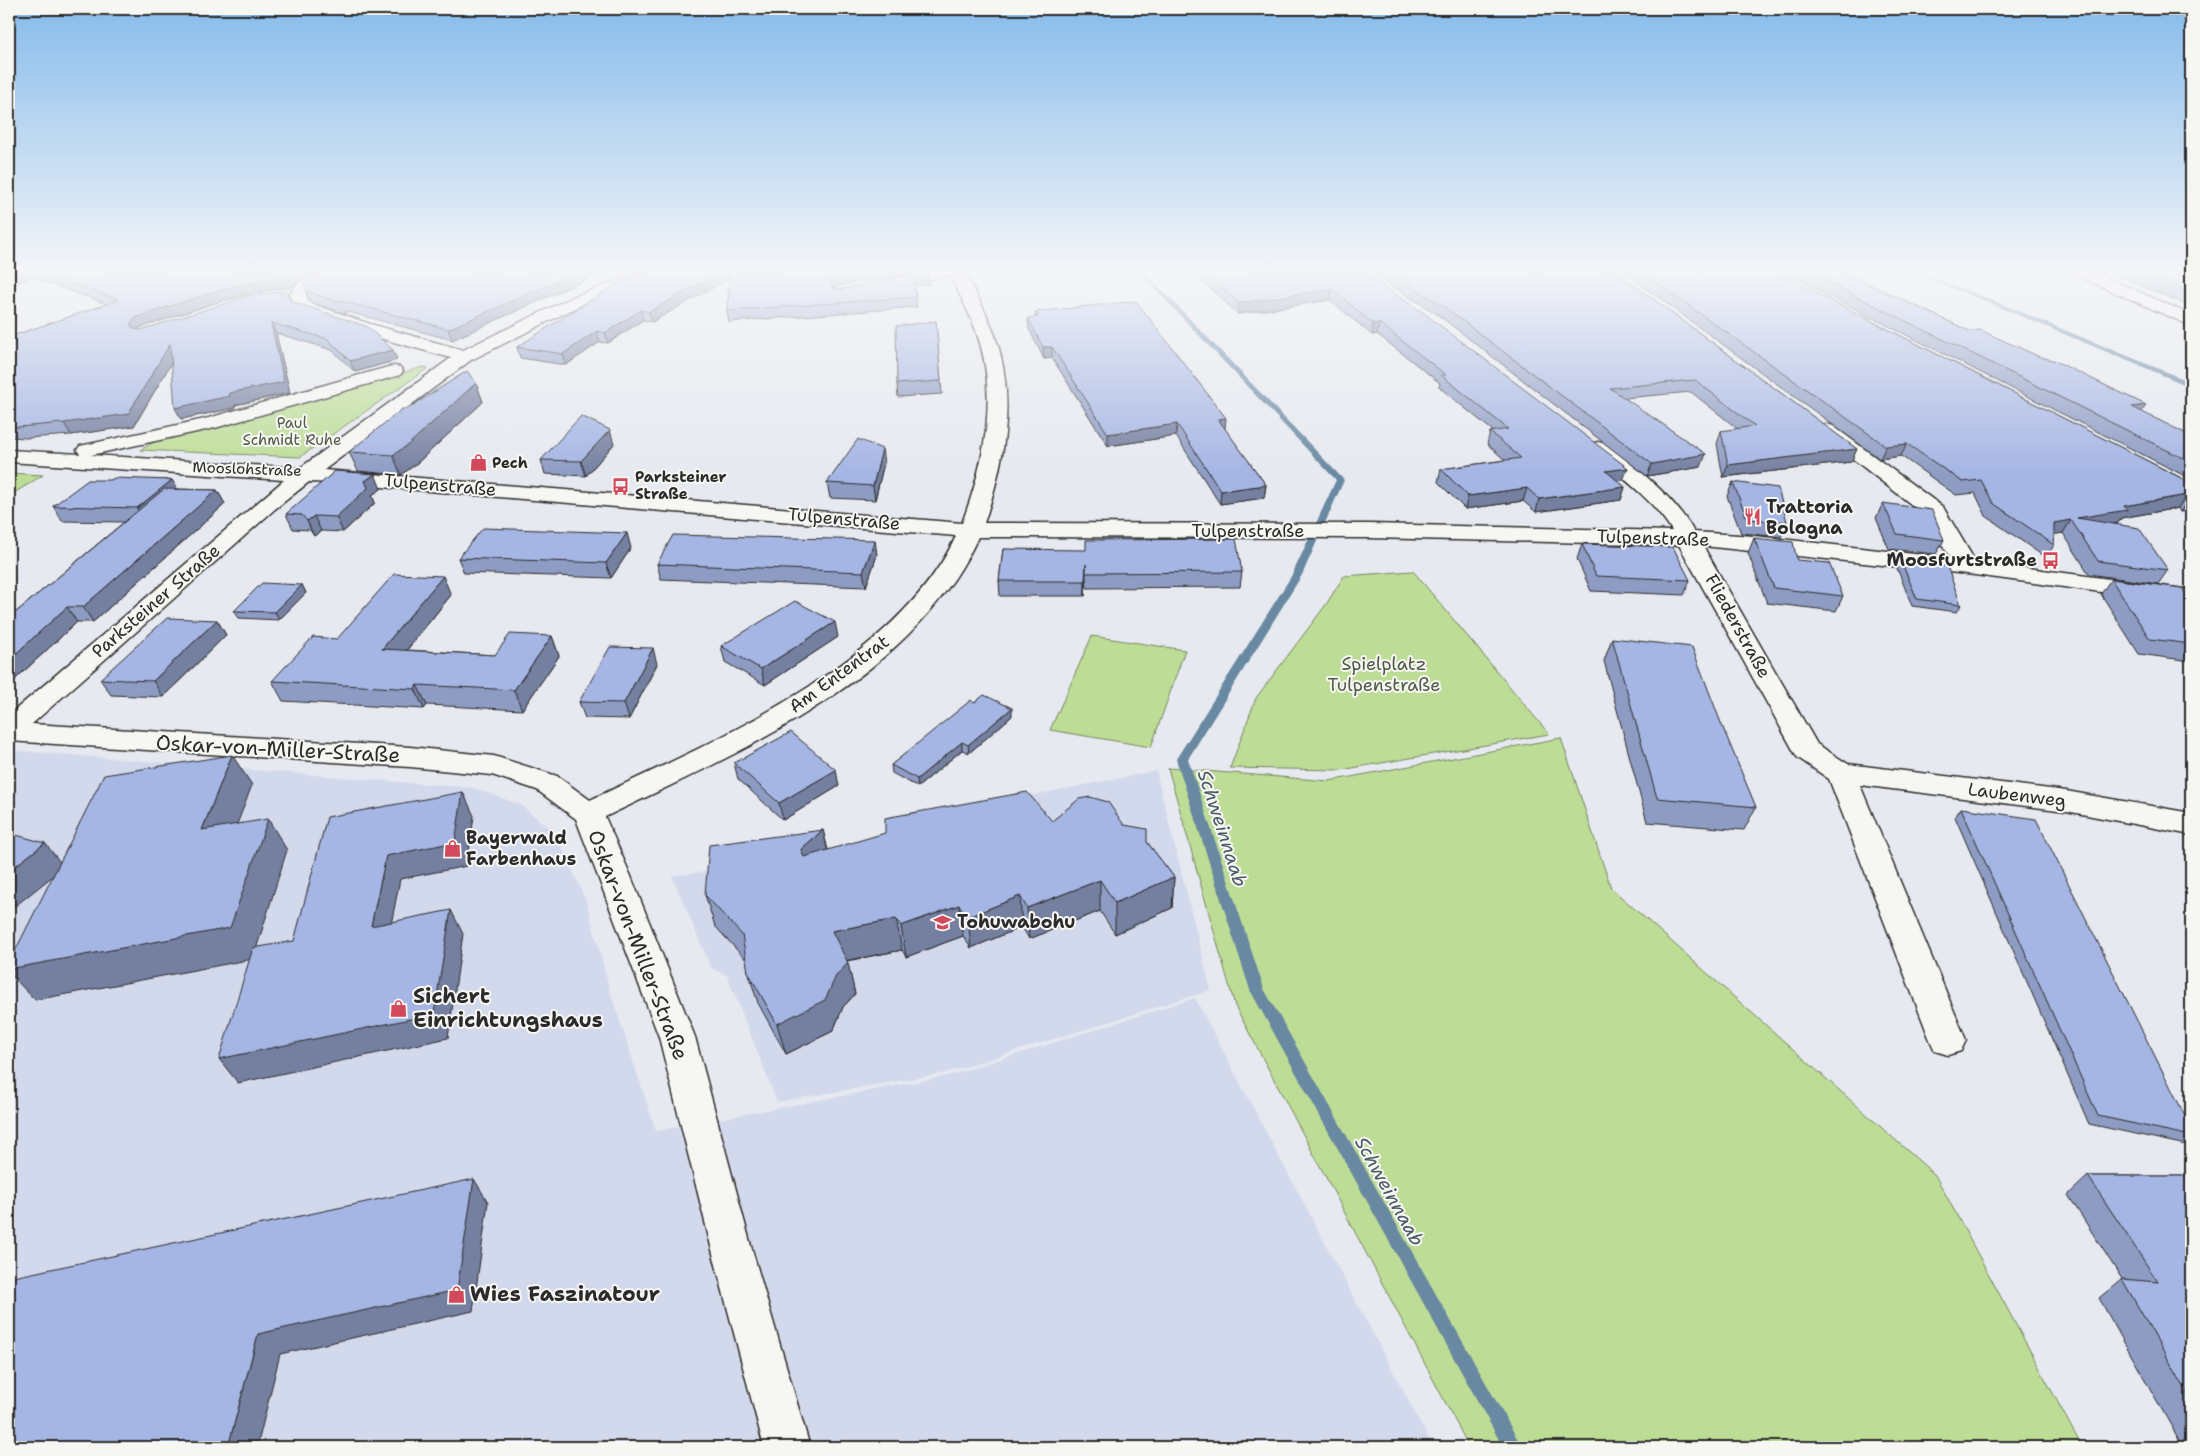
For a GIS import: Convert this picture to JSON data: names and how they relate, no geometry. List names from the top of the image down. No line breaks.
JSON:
{"streets":{"street":["Mooslohstraße","Tulpenstraße","Parksteiner Straße","Fliederstraße","Am Ententrat","Oskar-von-Miller-Straße","Laubenweg"]},"crossings":[["Mooslohstraße","Tulpenstraße"],["Mooslohstraße","Parksteiner Straße"],["Tulpenstraße","Parksteiner Straße"],["Tulpenstraße","Fliederstraße"],["Tulpenstraße","Am Ententrat"],["Parksteiner Straße","Oskar-von-Miller-Straße"],["Fliederstraße","Laubenweg"],["Am Ententrat","Oskar-von-Miller-Straße"]],"water":["Schweinnaab"],"parks":["Paul Schmidt Ruhe","Spielplatz Tulpenstraße"],"places":{"shop":["Pech","Bayerwald Farbenhaus","Sichert Einrichtungshaus","Wies Faszinatour"],"bus stop":["Parksteiner Straße","Moosfurtstraße"],"restaurant":["Trattoria Bologna"],"school or university":["Tohuwabohu"]}}
